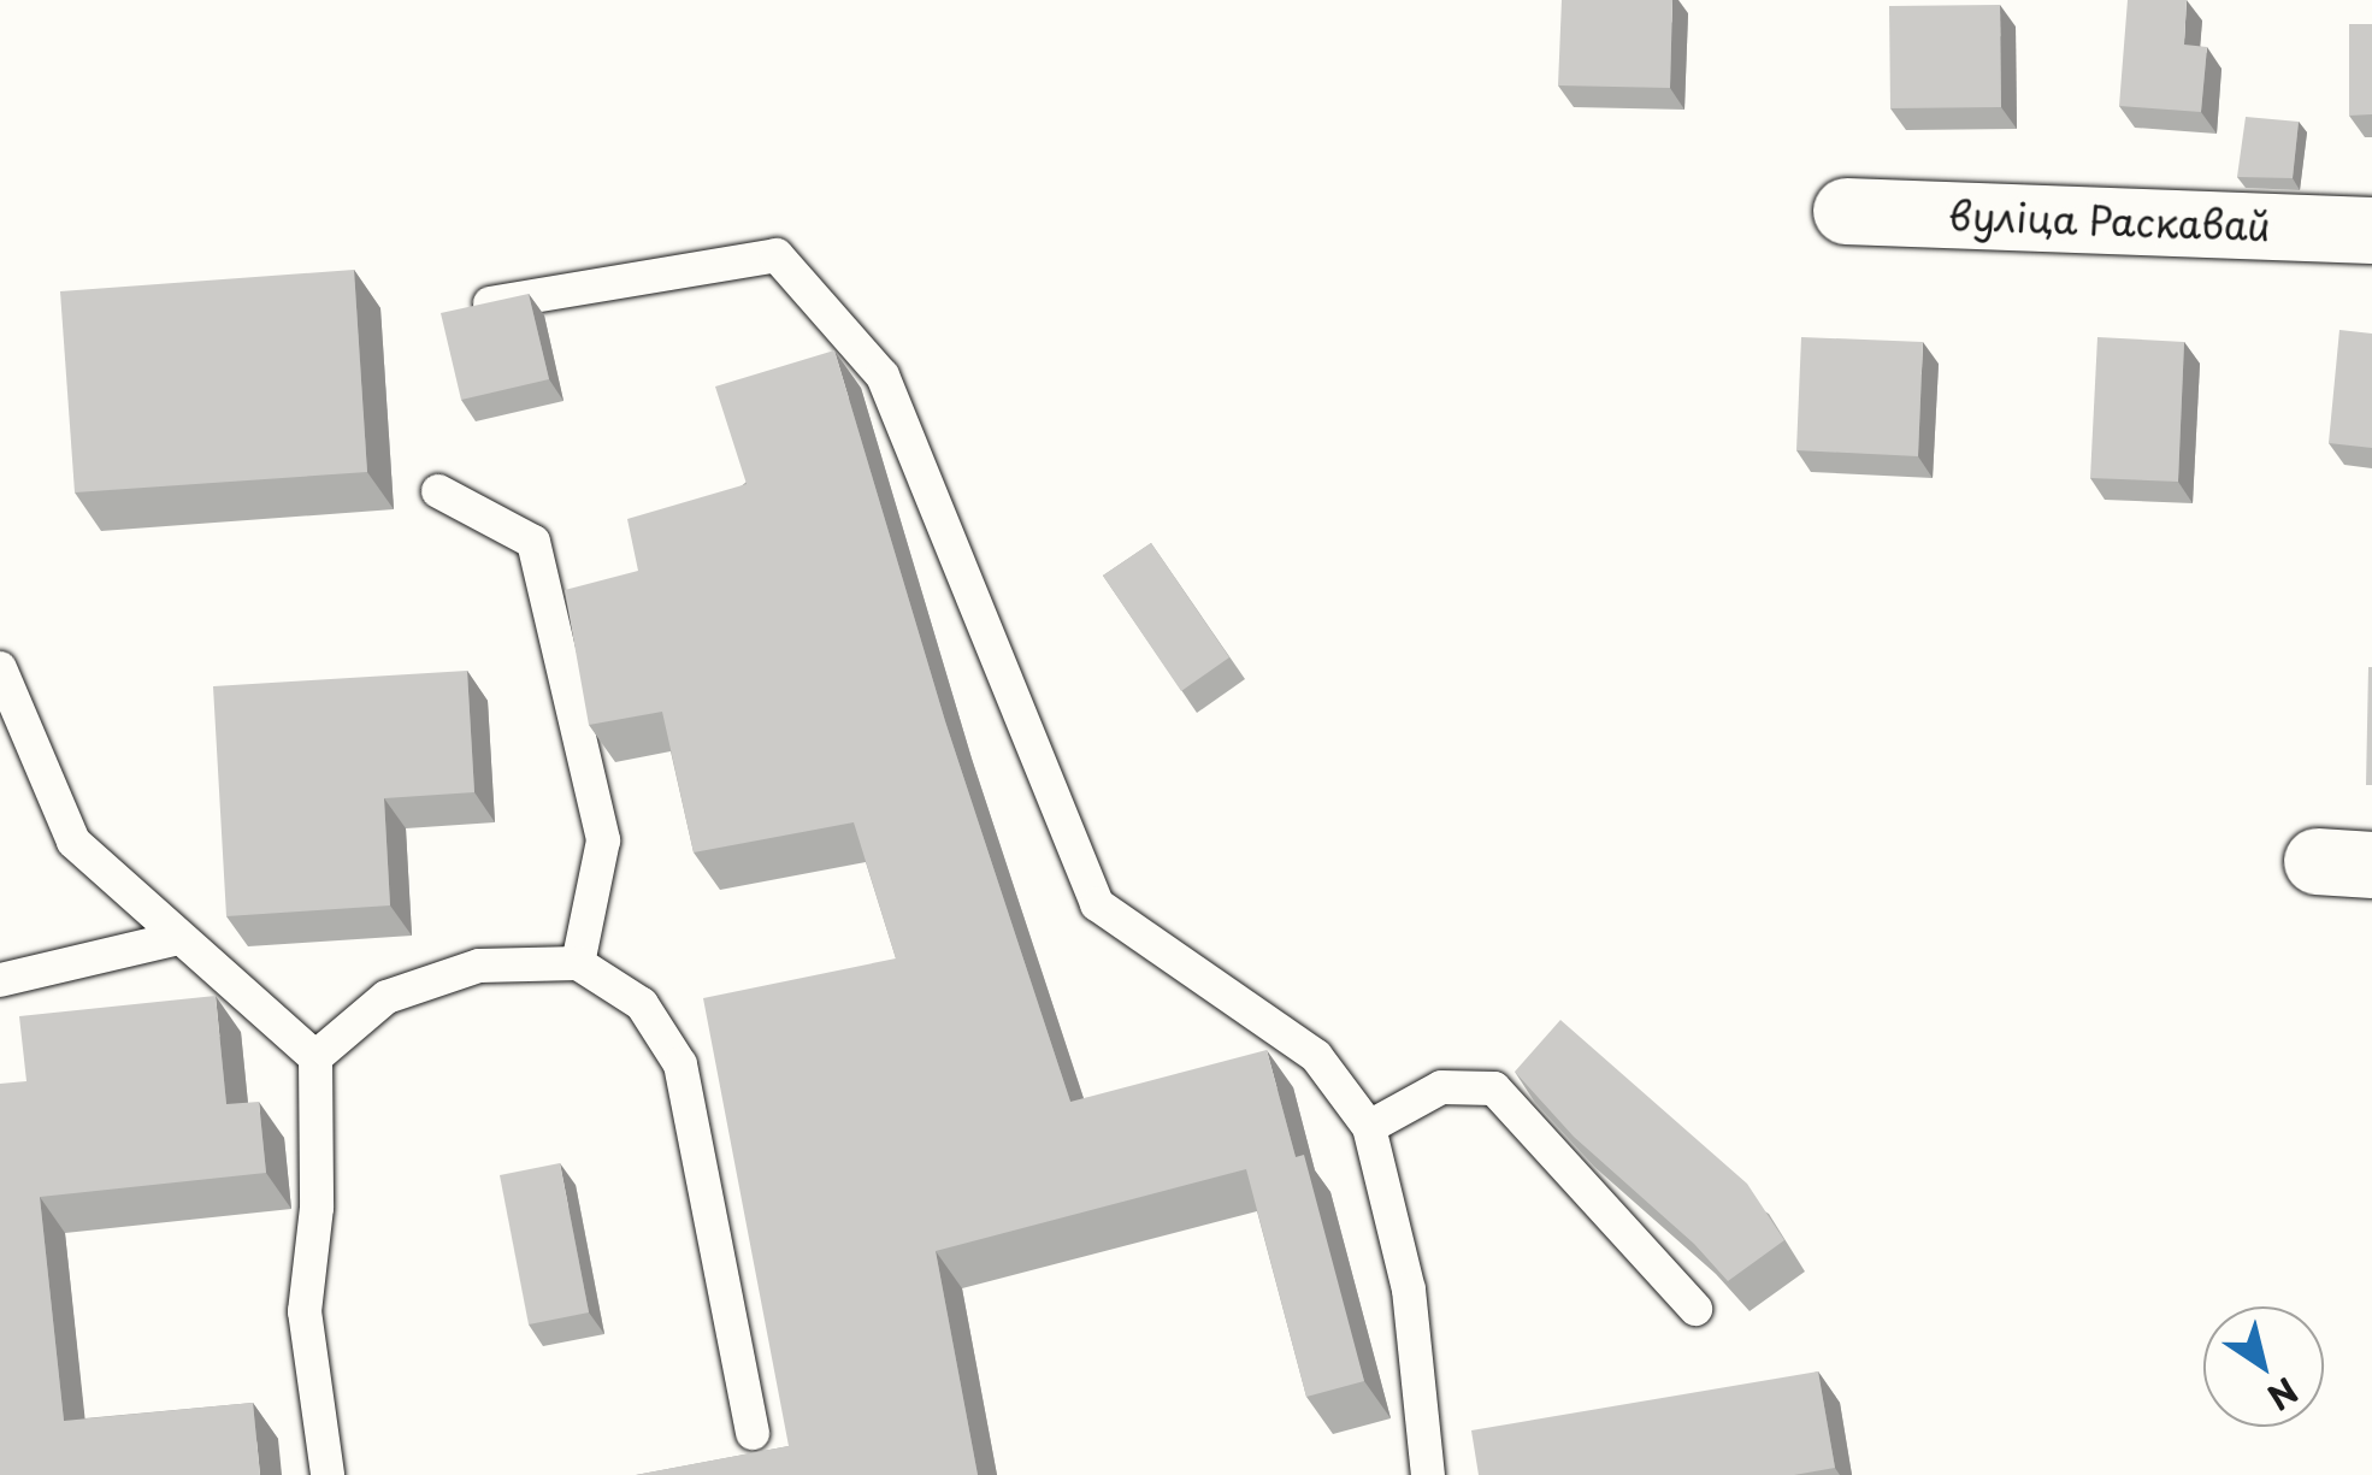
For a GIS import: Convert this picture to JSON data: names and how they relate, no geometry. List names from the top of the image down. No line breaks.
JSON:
{"streets":{"street":["вуліца Раскавай"]},"north":"bottom right"}
